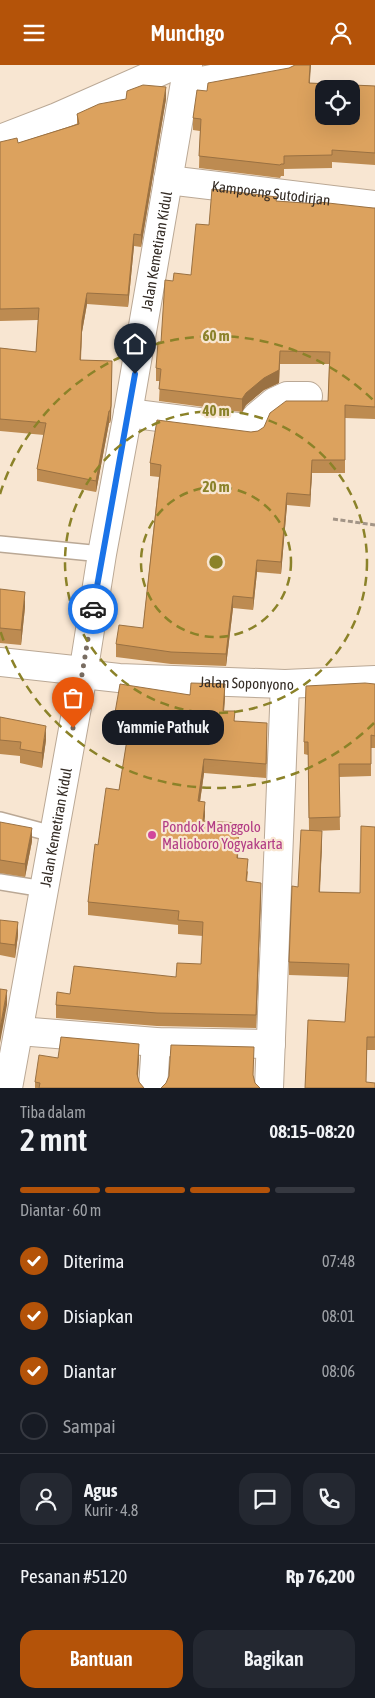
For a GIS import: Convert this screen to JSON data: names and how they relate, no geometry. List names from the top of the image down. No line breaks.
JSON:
{"streets":{"street":["Kampoeng Sutodirjan","Jalan Kemetiran Kidul","Jalan Soponyono"]},"crossings":[["Kampoeng Sutodirjan","Jalan Kemetiran Kidul"],["Jalan Kemetiran Kidul","Jalan Soponyono"]],"places":["Yammie Pathuk","Pondok Manggolo Malioboro Yogyakarta"],"page":{"header":"Munchgo","bubble":"Yammie Pathuk","heading":["2 mnt","Tiba dalam","08:15–08:20"],"panel":["Agus","Kurir · 4.8","Pesanan #5120","Rp 76,200"],"bar":"Diantar · 60 m","list":[["Diterima","07:48"],["Disiapkan","08:01"],["Diantar","08:06"],"Sampai"],"buttons":["Bantuan","Bagikan"]},"rings":["60 m","40 m","20 m"]}
